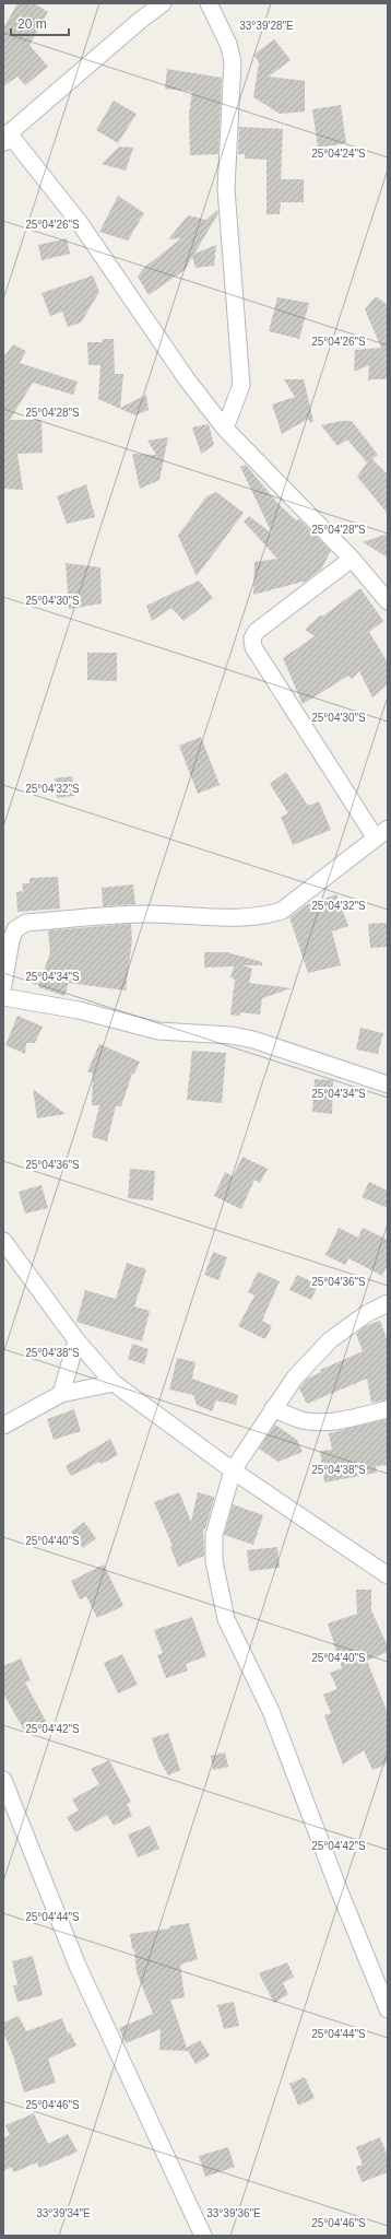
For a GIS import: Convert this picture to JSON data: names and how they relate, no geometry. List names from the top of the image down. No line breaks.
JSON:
{"scale_bar":"20 m","coordinates":["33°39'28\"E","25°04'24\"S","25°04'26\"S","25°04'28\"S","25°04'30\"S","25°04'32\"S","25°04'34\"S","25°04'36\"S","25°04'38\"S","25°04'40\"S","25°04'42\"S","25°04'44\"S","25°04'46\"S","33°39'34\"E","33°39'36\"E"]}
